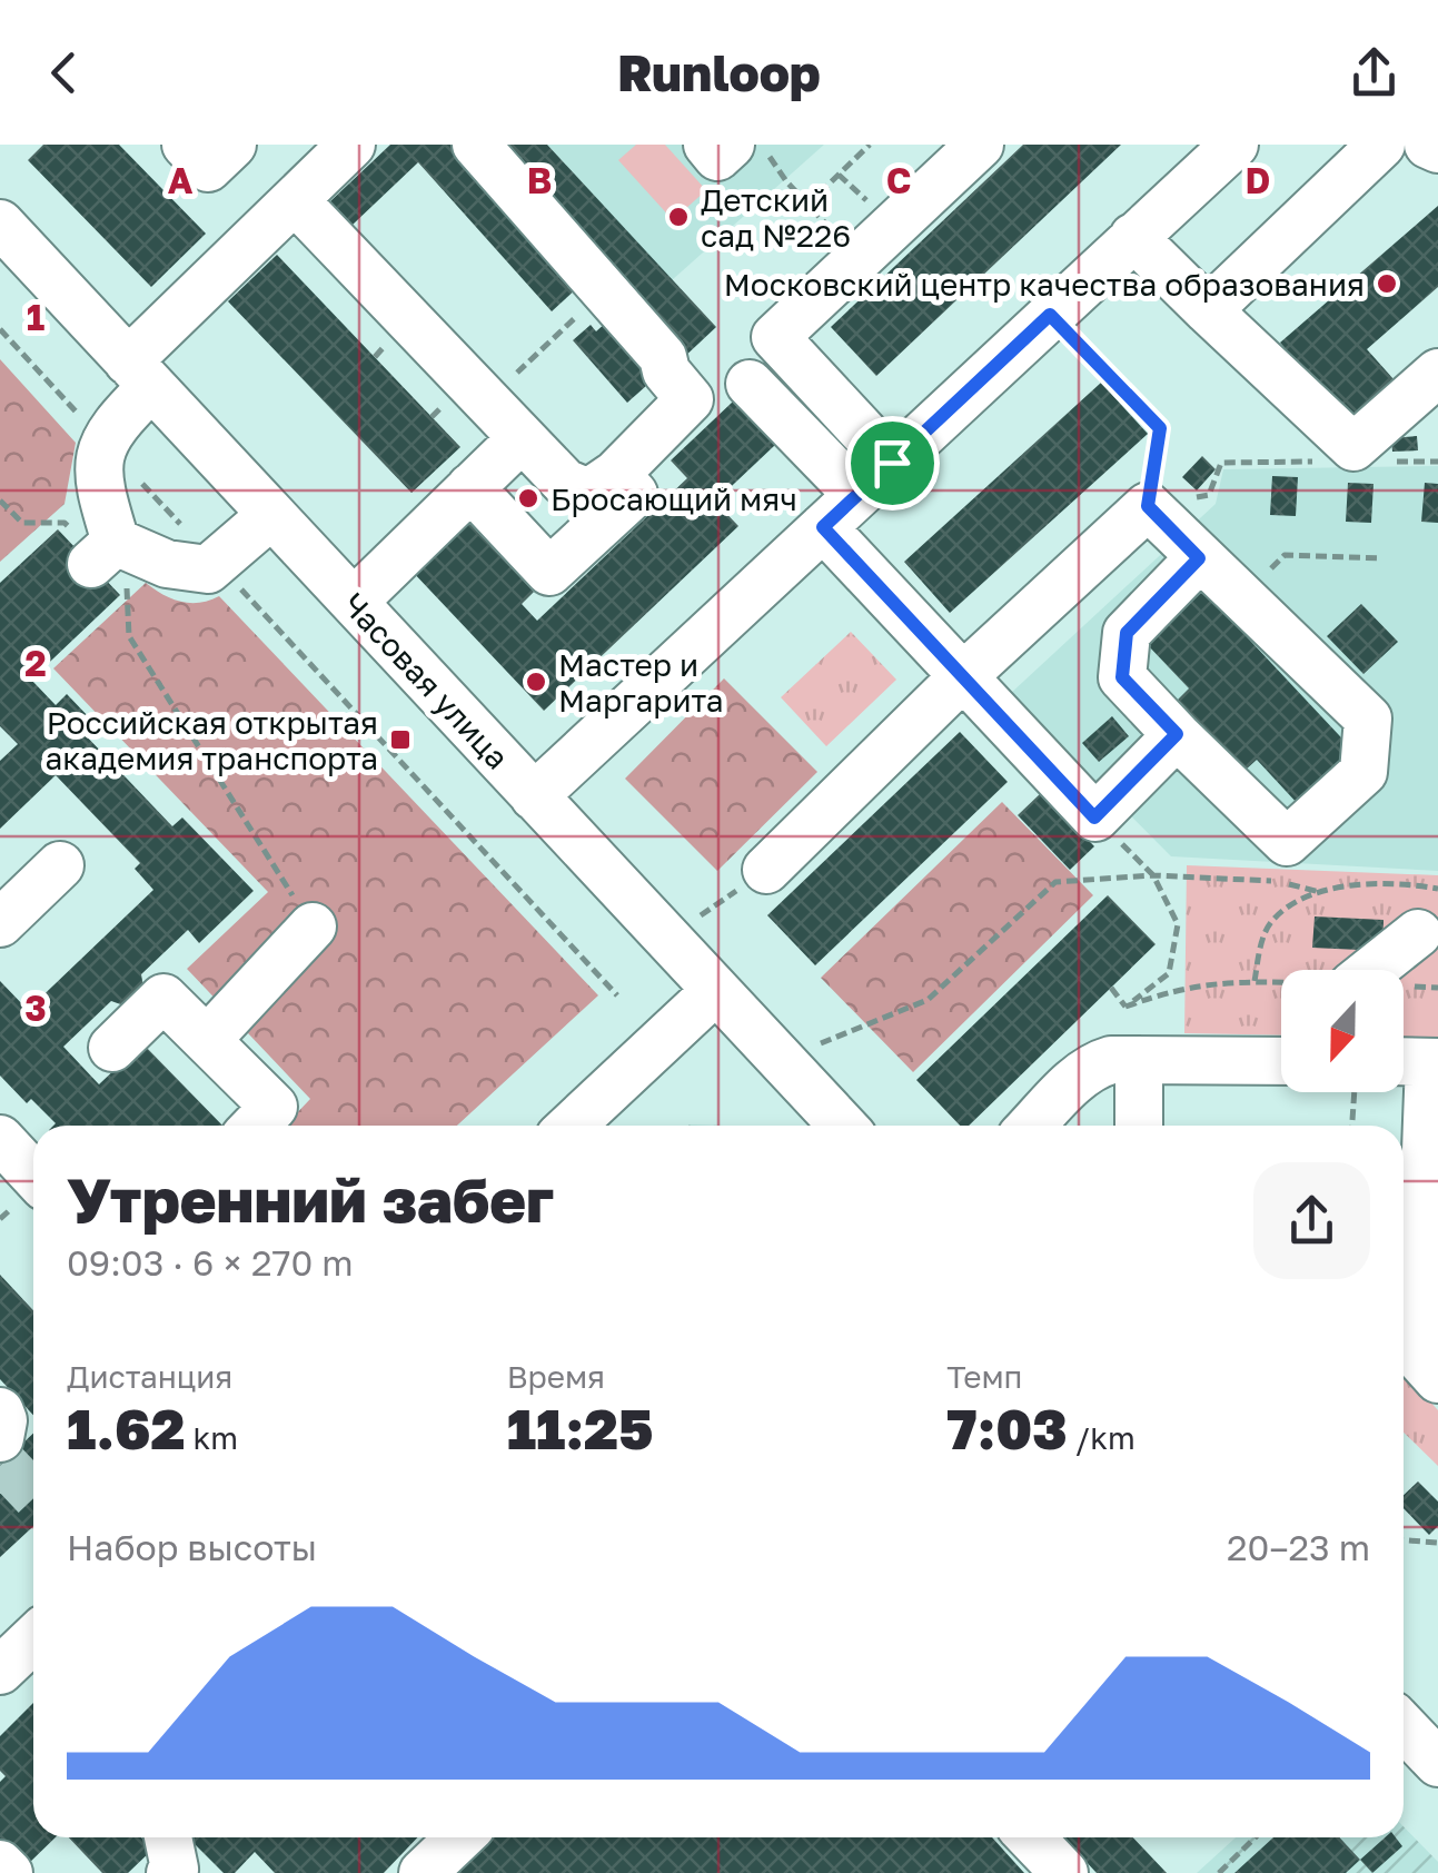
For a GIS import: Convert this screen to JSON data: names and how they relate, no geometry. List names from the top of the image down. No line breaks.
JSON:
{"streets":{"street":["Часовая улица"]},"places":{"other":["Детский сад №226","Московский центр качества образования","Бросающий мяч","Мастер и Маргарита"],"transit":["Российская открытая академия транспорта"]},"north":"bottom","page":{"header":"Runloop","heading":["Утренний забег","09:03 · 6 × 270 m"],"stats":[["Дистанция","1.62 km"],["Время","11:25"],["Темп","7:03 /km"]],"chart":["Набор высоты","20–23 m"]},"grid":{"columns":["A","B","C","D"],"rows":["1","2","3"]}}
